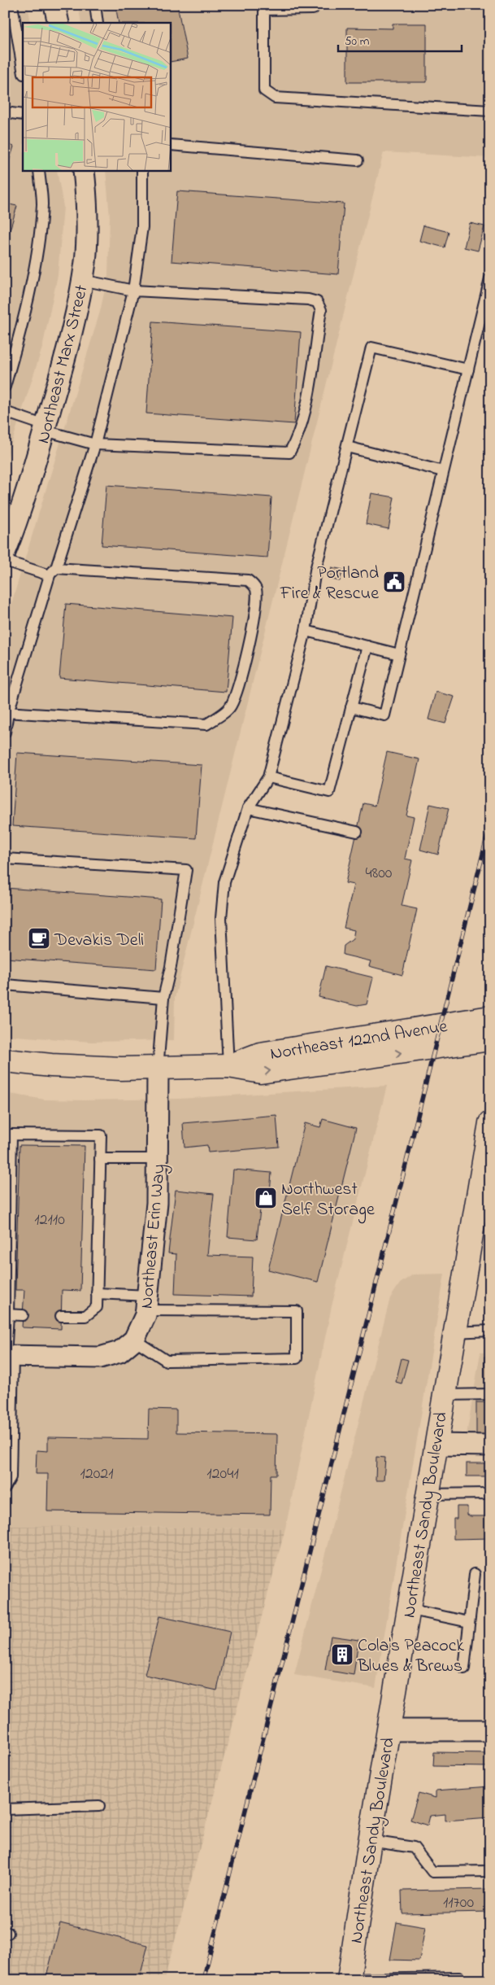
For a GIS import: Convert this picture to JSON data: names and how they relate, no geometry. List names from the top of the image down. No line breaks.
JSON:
{"streets":{"main road":["Northeast 122nd Avenue","Northeast Sandy Boulevard"],"street":["Northeast Marx Street","Northeast Erin Way"]},"crossings":[["Northeast 122nd Avenue","Northeast Erin Way"]],"places":{"public building":["Portland Fire & Rescue"],"cafe":["Devakis Deli"],"shop":["Northwest Self Storage"],"building":["Cola's Peacock Blues & Brews"]},"house_numbers":["4800","12110","12021","12041","11700"],"scale_bar":"50 m"}
